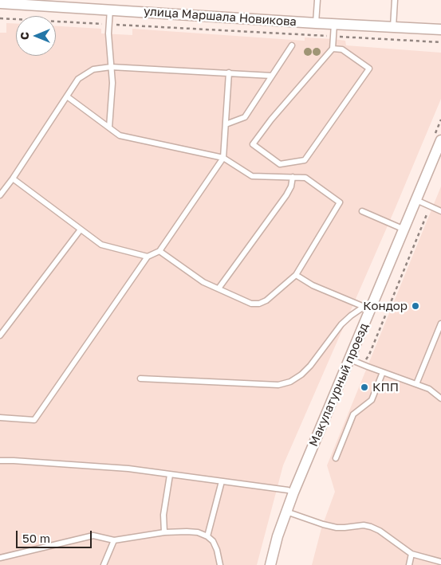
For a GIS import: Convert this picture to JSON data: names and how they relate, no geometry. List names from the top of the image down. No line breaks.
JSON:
{"streets":{"street":["улица Маршала Новикова","Макулатурный проезд"]},"places":["Кондор","КПП"],"scale_bar":"50 m","north":"left"}
